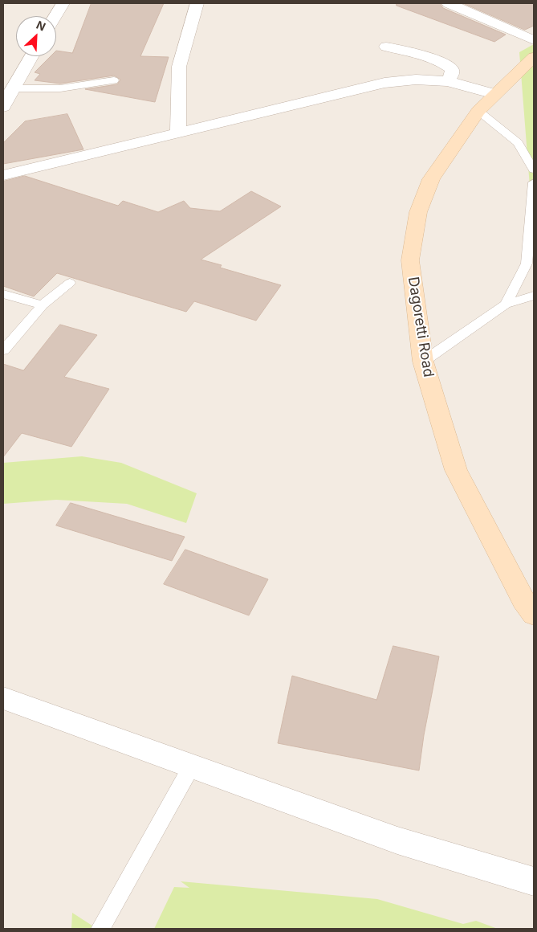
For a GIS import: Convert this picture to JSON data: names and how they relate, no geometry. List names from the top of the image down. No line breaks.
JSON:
{"streets":{"main road":["Dagoretti Road"]},"north":"top right"}
